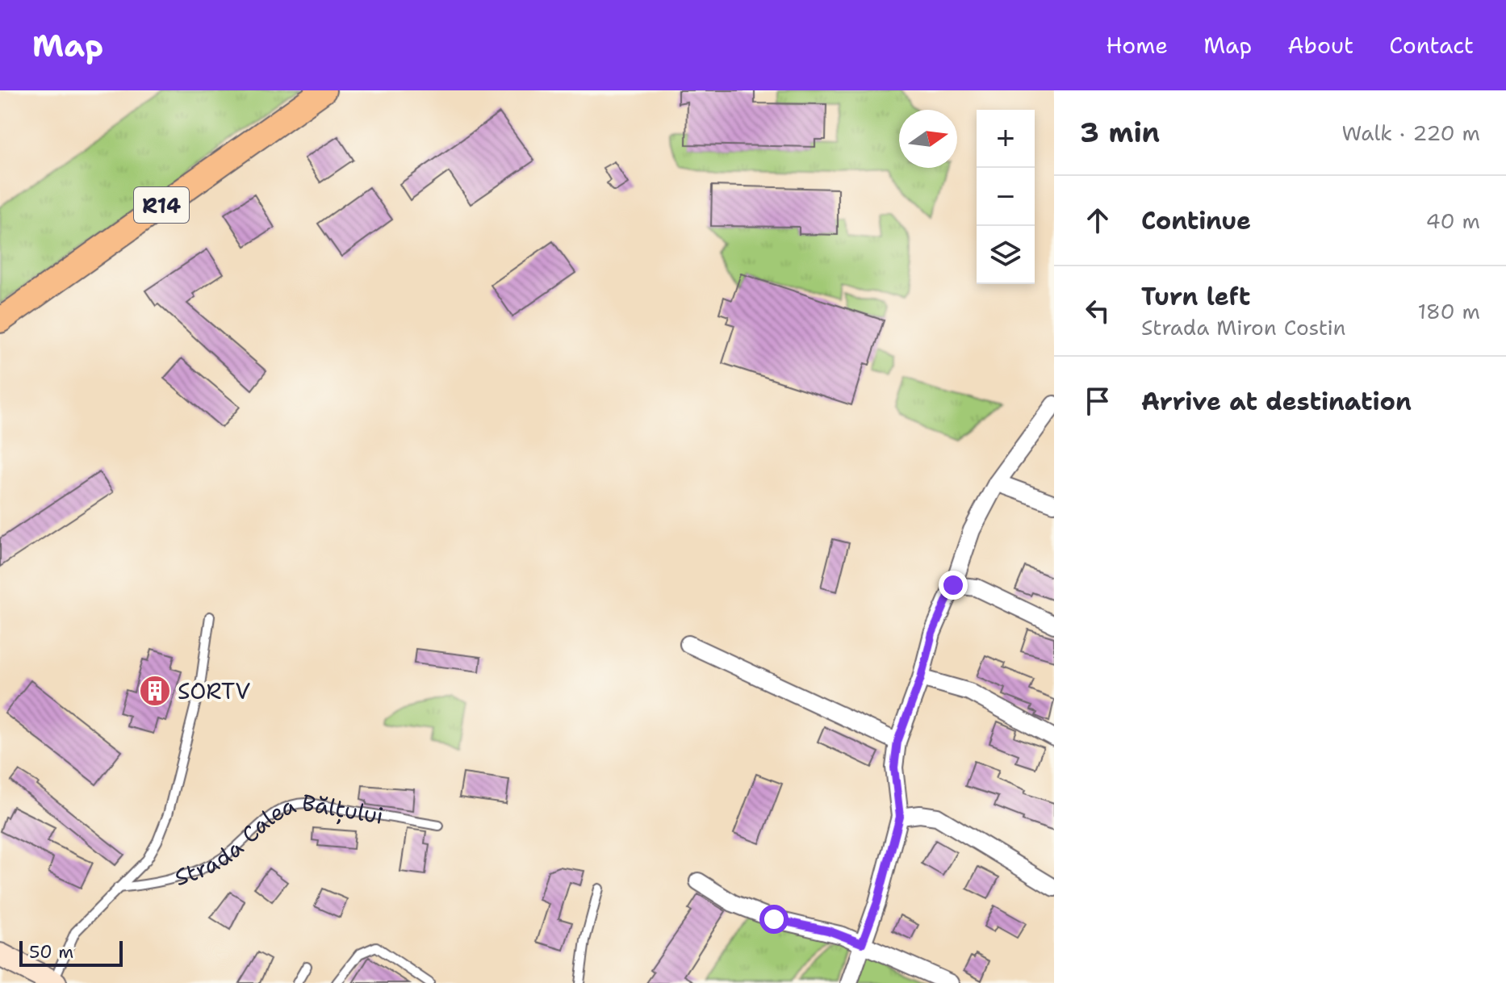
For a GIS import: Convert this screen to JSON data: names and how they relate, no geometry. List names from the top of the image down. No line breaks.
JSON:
{"streets":{"main road":["R14","Strada Calea Bălțului"]},"places":{"building":["SORTV"]},"scale_bar":"50 m","north":"right","page":{"header":"Map","nav":["Home","Map","About","Contact"],"heading":["3 min","Walk · 220 m"],"map_buttons":["+","−"],"list":[["Continue","40 m"],["Turn left","Strada Miron Costin","180 m"],"Arrive at destination"],"scale":"50 m"}}
